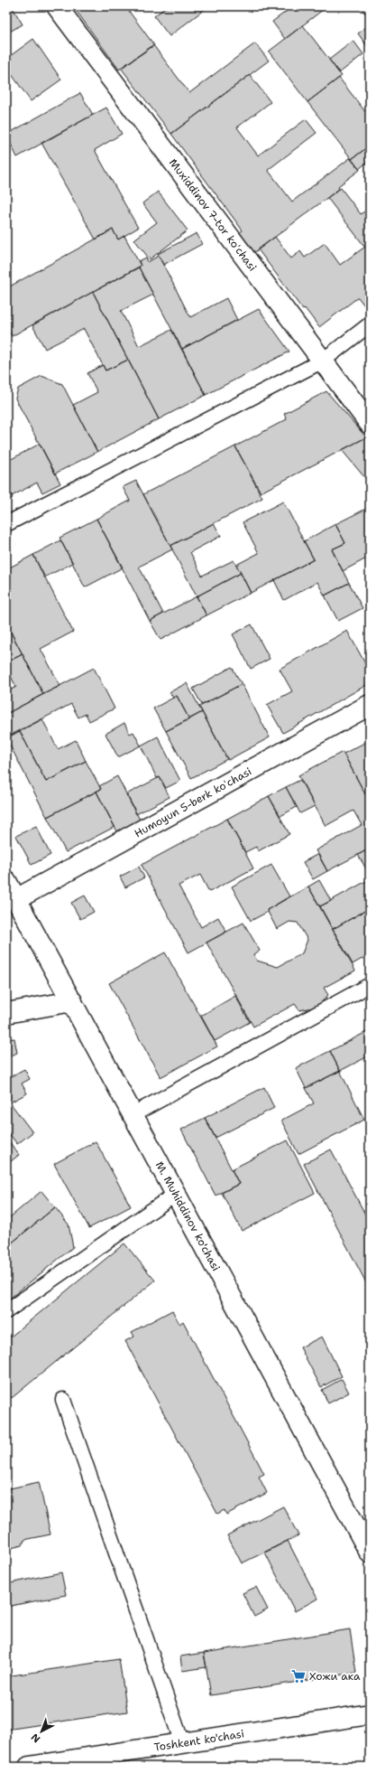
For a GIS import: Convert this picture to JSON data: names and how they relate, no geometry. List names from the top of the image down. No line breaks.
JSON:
{"streets":{"street":["Muxiddinov 7-tor koʻchasi","Humoyun 5-berk koʻchasi","M. Muhiddinov ko'chasi","Toshkent ko'chasi"]},"crossings":[["Humoyun 5-berk koʻchasi","M. Muhiddinov ko'chasi"]],"places":{"supermarket":["Хожи ака"]},"north":"bottom left"}
